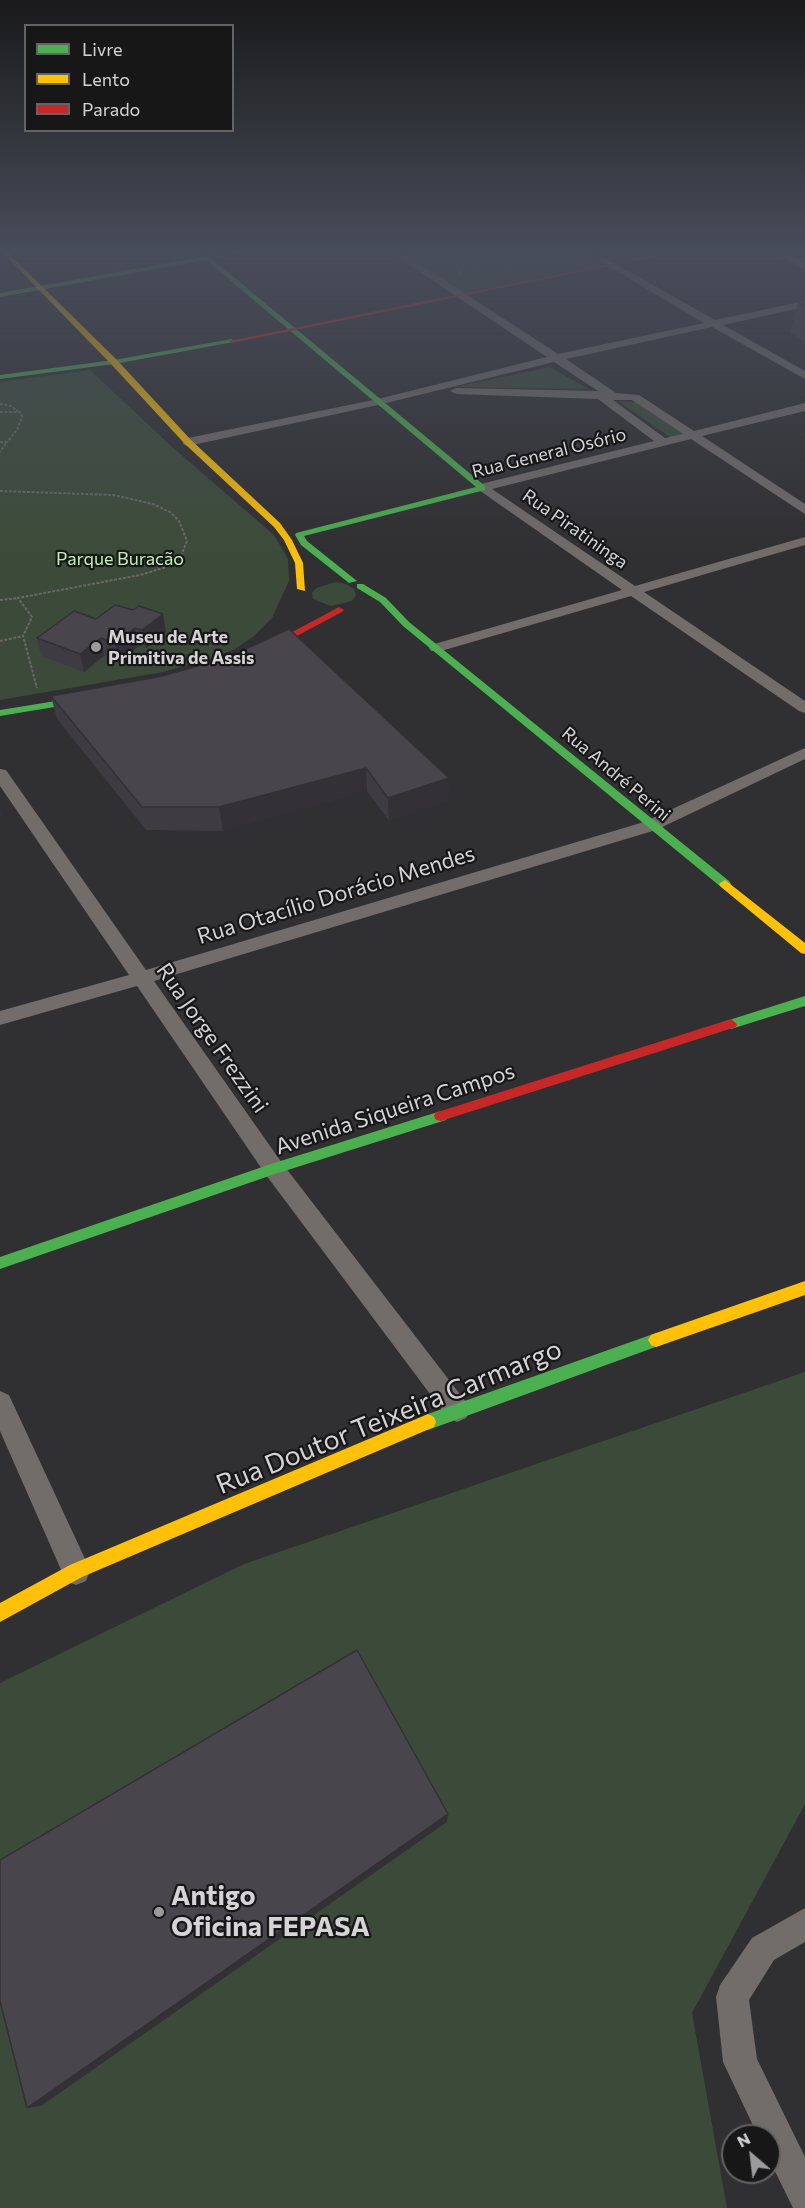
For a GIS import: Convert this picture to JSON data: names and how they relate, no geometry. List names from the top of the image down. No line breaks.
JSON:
{"streets":{"main road":["Rua General Osório","Rua Piratininga","Rua André Perini","Avenida Siqueira Campos","Rua Doutor Teixeira Carmargo"],"street":["Rua Otacílio Dorácio Mendes","Rua Jorge Frezzini"]},"crossings":[["Rua General Osório","Rua Piratininga"],["Rua General Osório","Rua André Perini"],["Rua André Perini","Rua Otacílio Dorácio Mendes"],["Rua Otacílio Dorácio Mendes","Rua Jorge Frezzini"],["Rua Jorge Frezzini","Avenida Siqueira Campos"],["Rua Jorge Frezzini","Rua Doutor Teixeira Carmargo"]],"parks":["Parque Buracão"],"places":["Museu de Arte Primitiva de Assis","Antigo Oficina FEPASA"],"legend":["Livre","Lento","Parado"],"north":"top left"}
